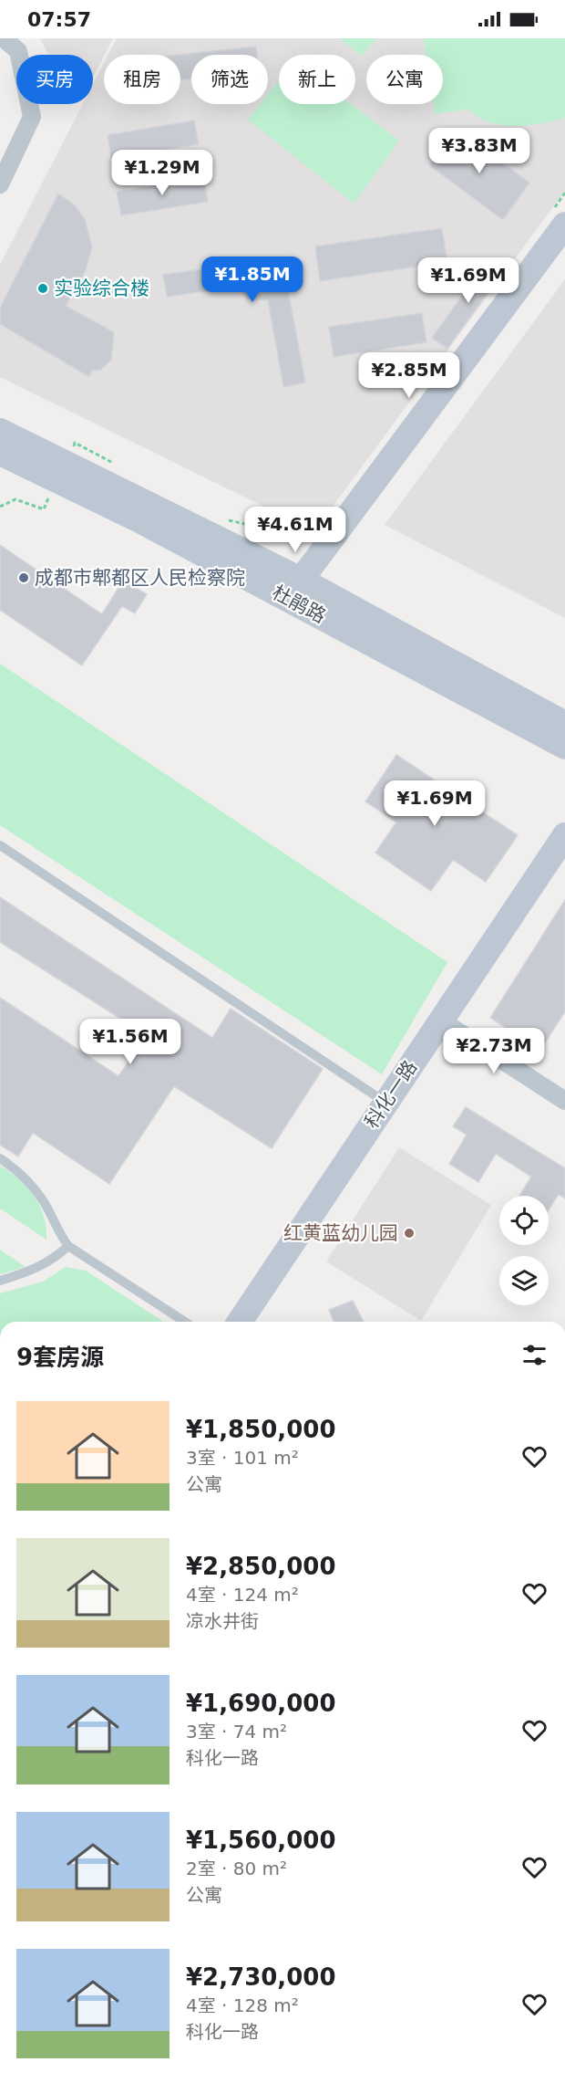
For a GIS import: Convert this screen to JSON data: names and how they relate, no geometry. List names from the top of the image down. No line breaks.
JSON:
{"streets":{"street":["杜鹃路","科化一路"]},"places":["实验综合楼","成都市郫都区人民检察院","红黄蓝幼儿园"],"page":{"status":"07:57","chip":["买房","租房","筛选","新上","公寓"],"price":["¥3.83M","¥1.29M","¥1.85M","¥1.69M","¥2.85M","¥4.61M","¥1.69M","¥1.56M","¥2.73M"],"heading":"9套房源","list":[{"name":"¥1,850,000","note":"3室 · 101 m² · 公寓"},{"name":"¥2,850,000","note":"4室 · 124 m² · 凉水井街"},{"name":"¥1,690,000","note":"3室 · 74 m² · 科化一路"},{"name":"¥1,560,000","note":"2室 · 80 m² · 公寓"},{"name":"¥2,730,000","note":"4室 · 128 m² · 科化一路"}]}}
